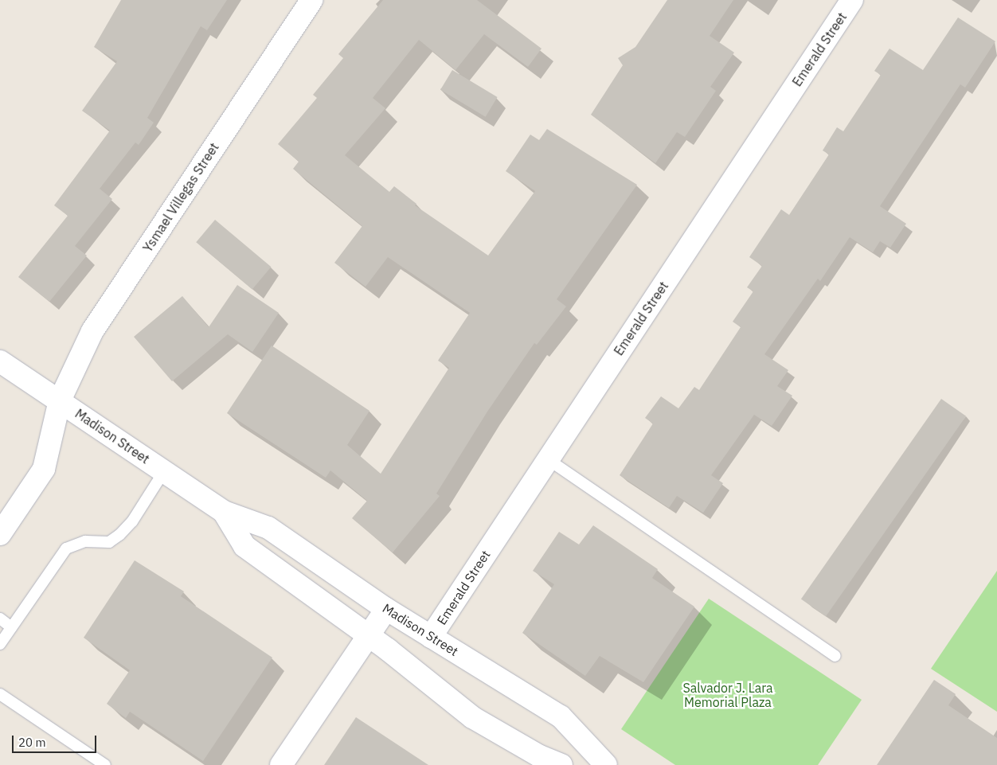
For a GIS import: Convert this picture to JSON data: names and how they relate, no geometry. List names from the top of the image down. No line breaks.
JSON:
{"streets":{"street":["Emerald Street","Ysmael Villegas Street","Madison Street"]},"crossings":[["Emerald Street","Madison Street"],["Ysmael Villegas Street","Madison Street"]],"parks":["Salvador J. Lara Memorial Plaza"],"scale_bar":"20 m"}
